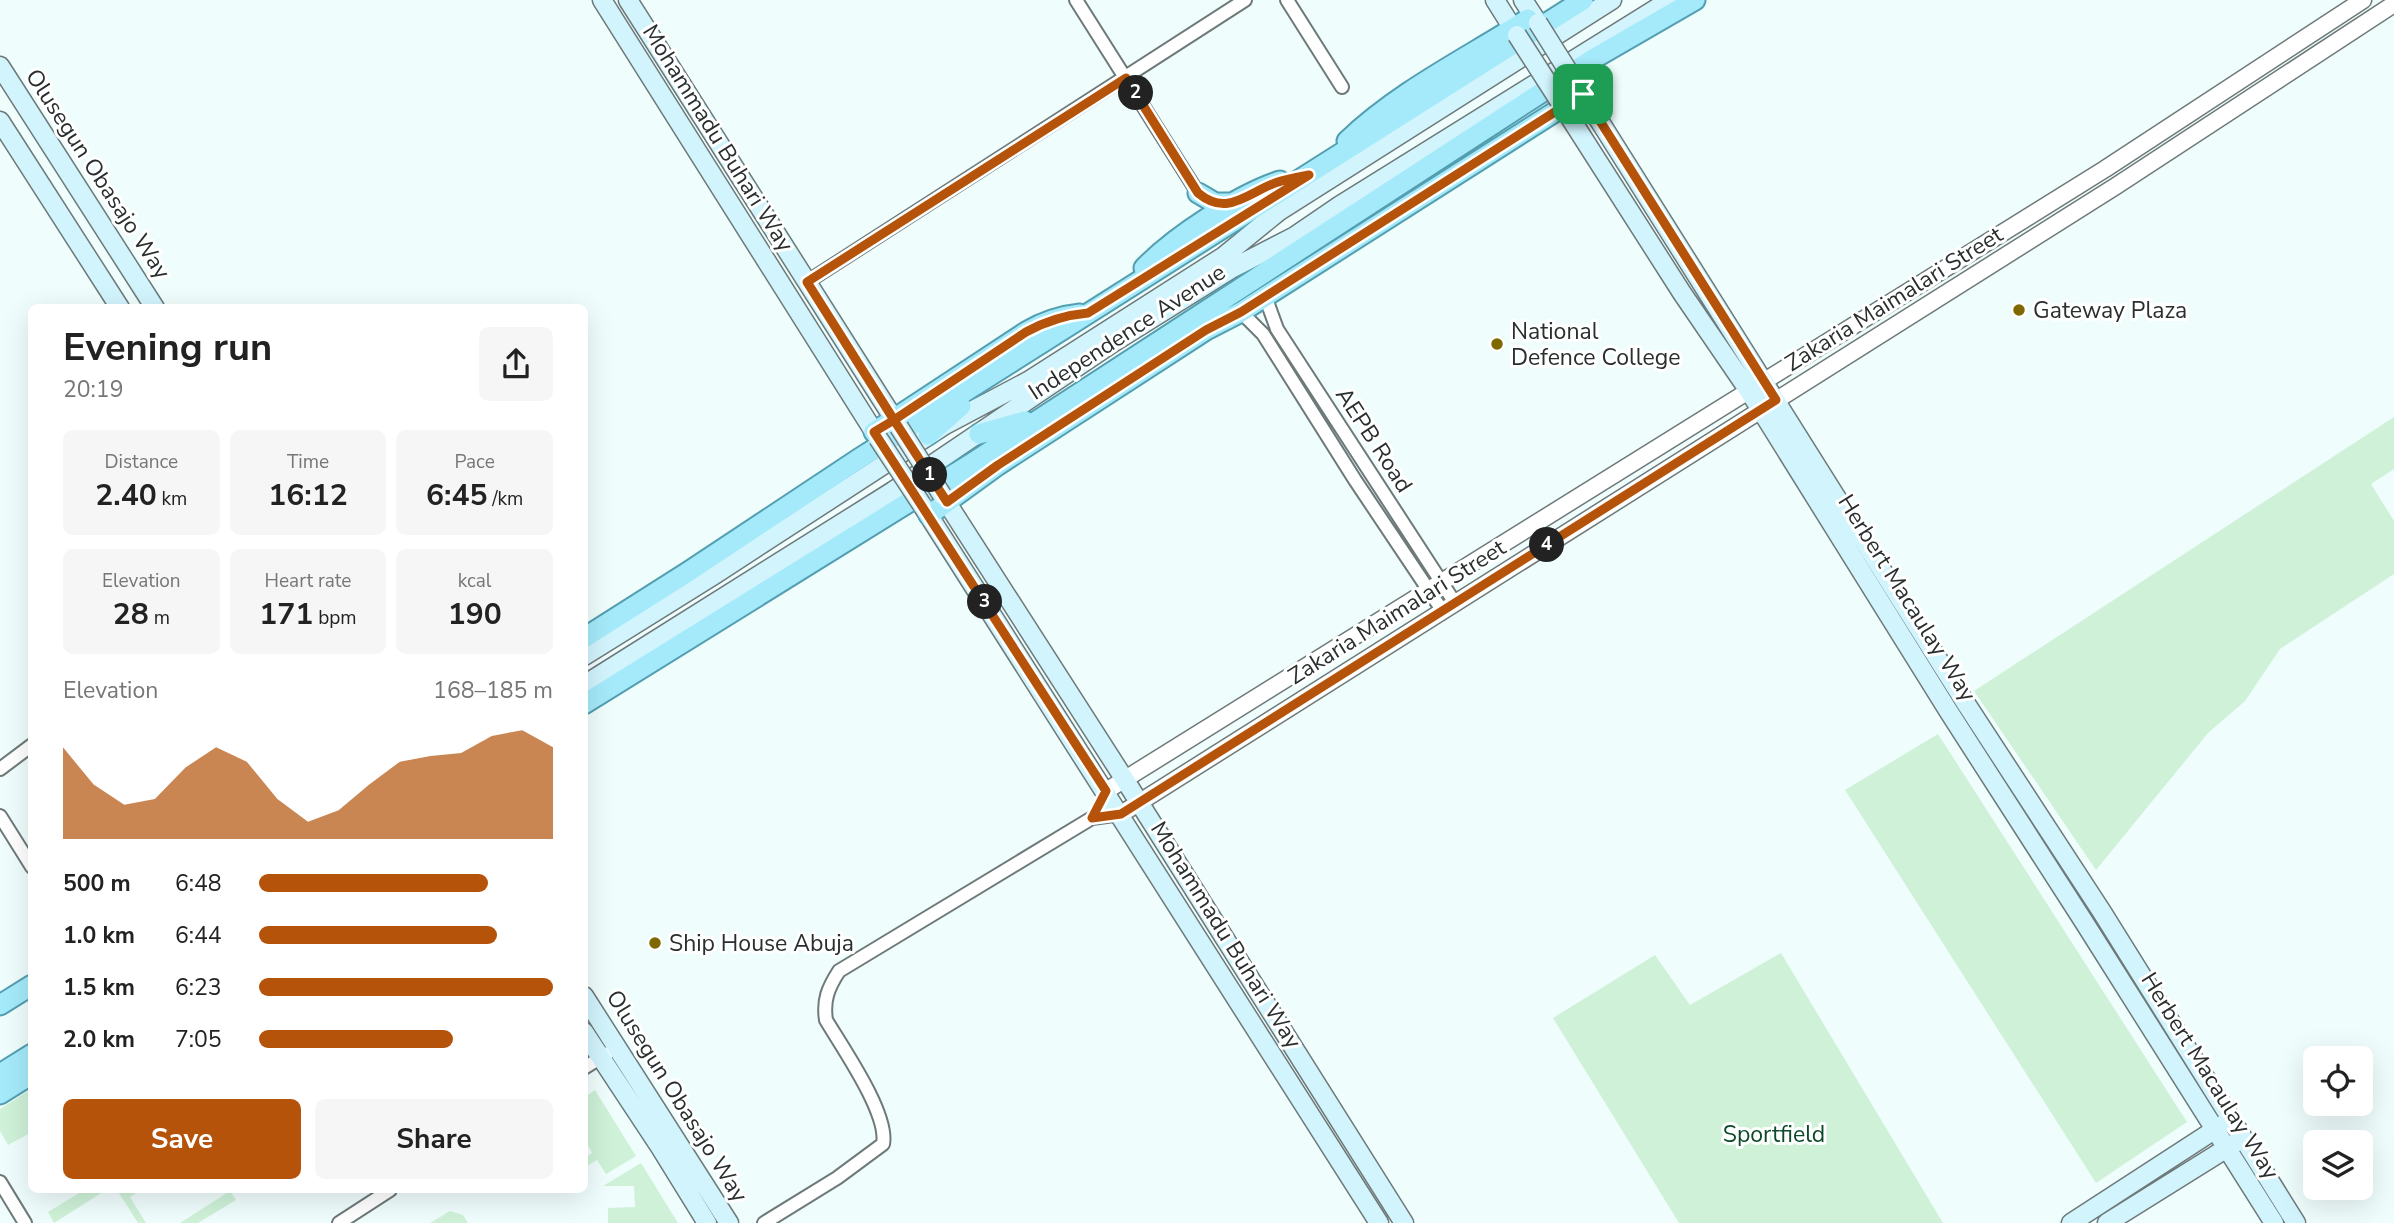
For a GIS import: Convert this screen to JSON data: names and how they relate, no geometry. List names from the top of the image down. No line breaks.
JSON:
{"streets":{"main road":["Mohammadu Buhari Way","Olusegun Obasajo Way","Independence Avenue","Herbert Macaulay Way"],"street":["Zakaria Maimalari Street","AEPB Road"]},"crossings":[["Mohammadu Buhari Way","Zakaria Maimalari Street"],["Zakaria Maimalari Street","AEPB Road"],["Zakaria Maimalari Street","Herbert Macaulay Way"]],"parks":["Sportfield"],"places":["Gateway Plaza","National Defence College","Ship House Abuja"],"page":{"pins":["2","1","4","3"],"heading":["Evening run","20:19"],"stats":[["Distance","2.40 km"],["Time","16:12"],["Pace","6:45 /km"],["Elevation","28 m"],["Heart rate","171 bpm"],["kcal","190"]],"chart":["Elevation","168–185 m"],"list":[{"name":"500 m","note":"6:48"},{"name":"1.0 km","note":"6:44"},{"name":"1.5 km","note":"6:23"},{"name":"2.0 km","note":"7:05"}],"buttons":["Save","Share"]}}
